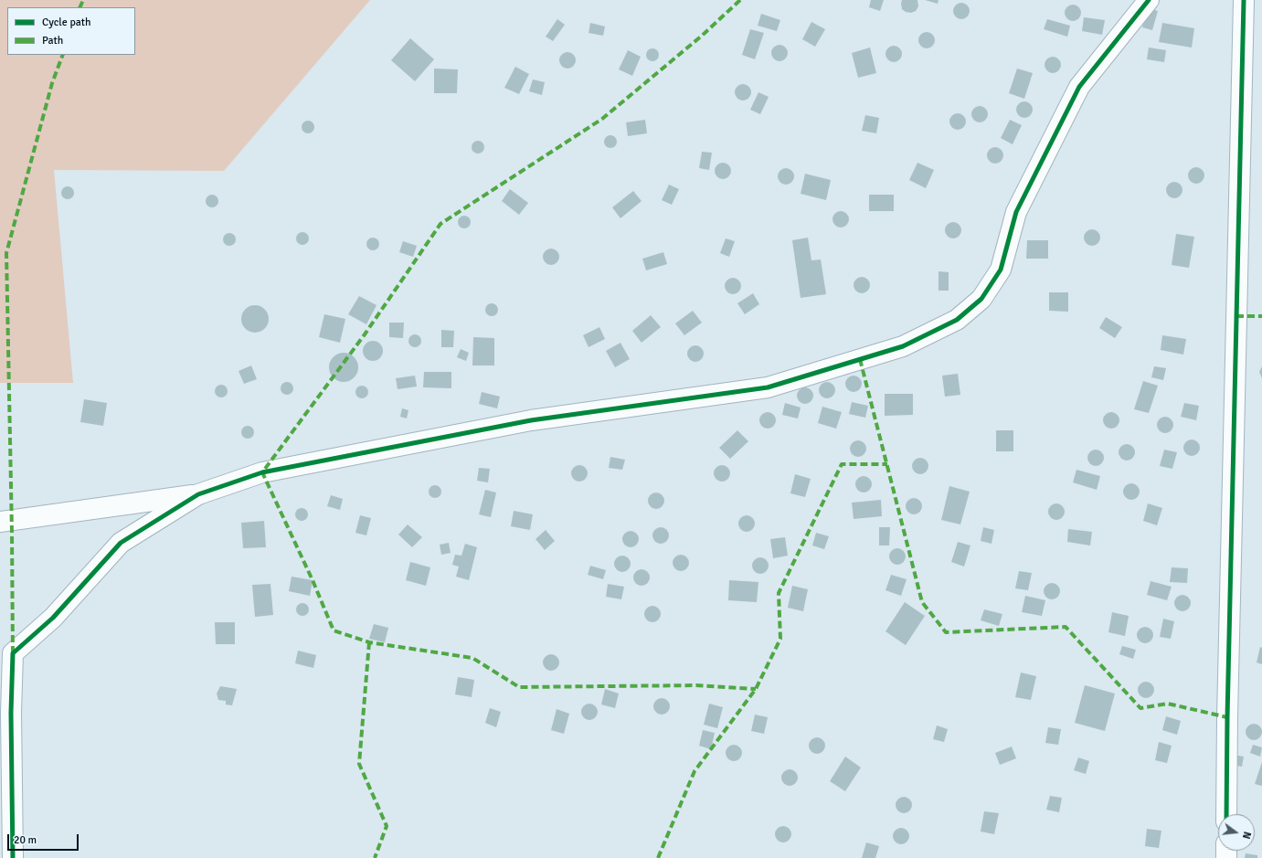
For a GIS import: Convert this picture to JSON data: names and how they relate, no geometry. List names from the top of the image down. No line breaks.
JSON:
{"legend":["Cycle path","Path"],"scale_bar":"20 m","north":"right"}
